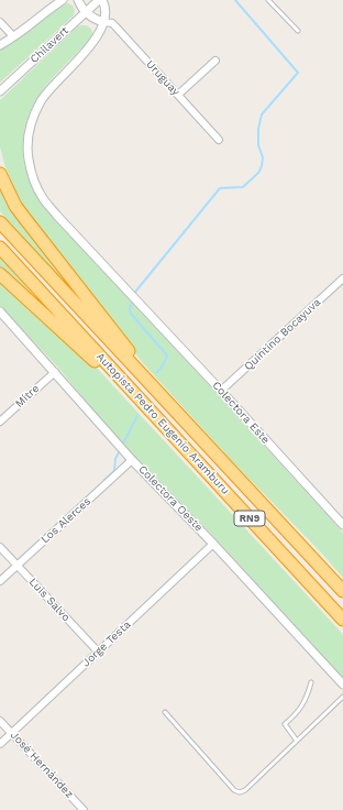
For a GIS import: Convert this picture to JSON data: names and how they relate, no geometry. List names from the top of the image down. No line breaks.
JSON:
{"streets":{"highway":["Autopista Pedro Eugenio Aramburu","RN9"],"street":["Chilavert","Uruguay","Quintino Bocayuva","Mitre","Colectora Este","Colectora Oeste","Los Alerces","Luis Salvo","Jorge Testa","José Hernández"]},"crossings":[["Uruguay","Colectora Este"],["Quintino Bocayuva","Colectora Este"],["Mitre","Colectora Oeste"],["Colectora Oeste","Los Alerces"],["Colectora Oeste","Jorge Testa"],["Los Alerces","Luis Salvo"],["Luis Salvo","Jorge Testa"],["Jorge Testa","José Hernández"]]}
